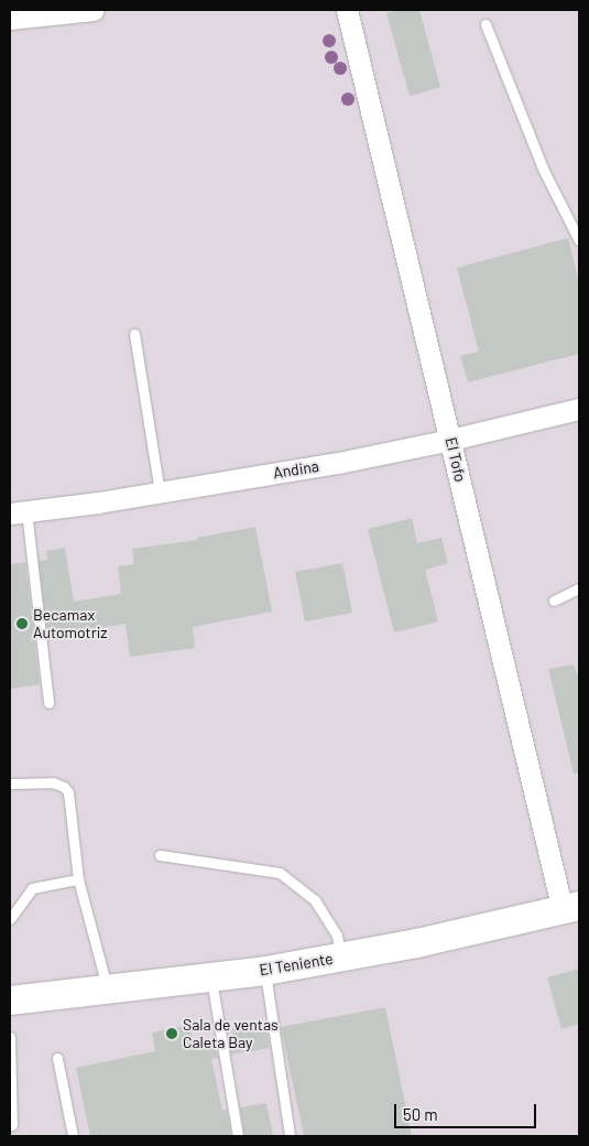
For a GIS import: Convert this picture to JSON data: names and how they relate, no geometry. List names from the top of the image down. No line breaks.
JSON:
{"streets":{"main road":["El Teniente"],"street":["El Tofo","Andina"]},"crossings":[["El Tofo","Andina"],["El Tofo","El Teniente"]],"places":["Becamax Automotriz","Sala de ventas Caleta Bay"],"scale_bar":"50 m"}
